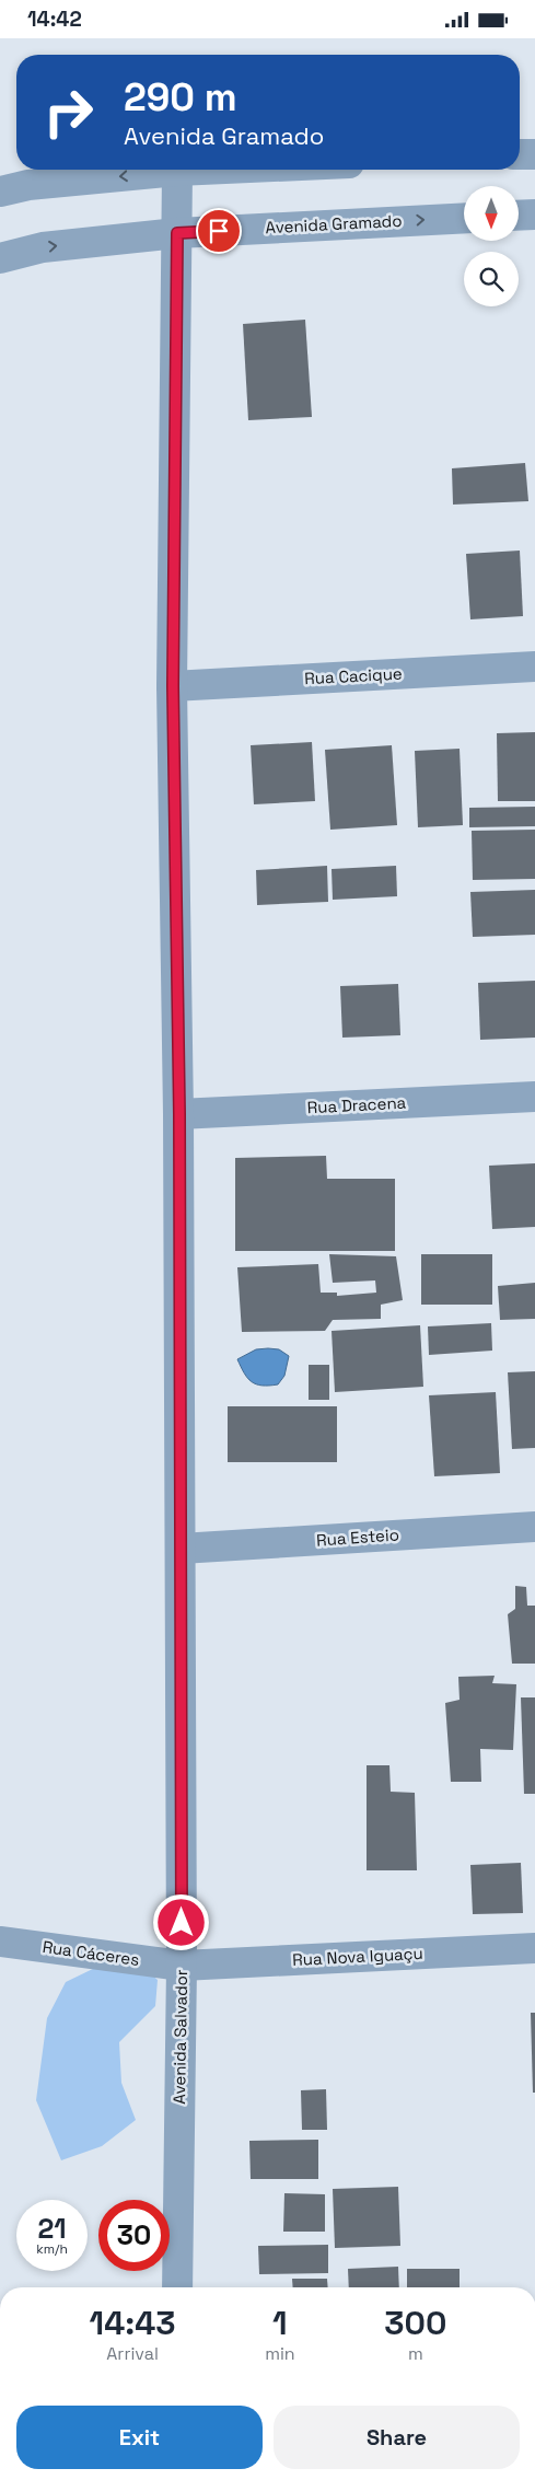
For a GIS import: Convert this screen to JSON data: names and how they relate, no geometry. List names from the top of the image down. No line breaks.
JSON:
{"streets":{"street":["Avenida Gramado","Rua Cacique","Rua Dracena","Rua Esteio","Rua Cáceres","Rua Nova Iguaçu","Avenida Salvador"]},"crossings":[["Avenida Gramado","Avenida Salvador"],["Rua Cacique","Avenida Salvador"],["Rua Dracena","Avenida Salvador"],["Rua Esteio","Avenida Salvador"],["Rua Cáceres","Rua Nova Iguaçu"],["Rua Cáceres","Avenida Salvador"],["Rua Nova Iguaçu","Avenida Salvador"]],"north":"bottom","page":{"status":"14:42","turn":["290 m","Avenida Gramado"],"speed":"21 km/h","limit":"30","eta":["14:43","Arrival","1","min","300","m"],"buttons":["Exit","Share"]}}
